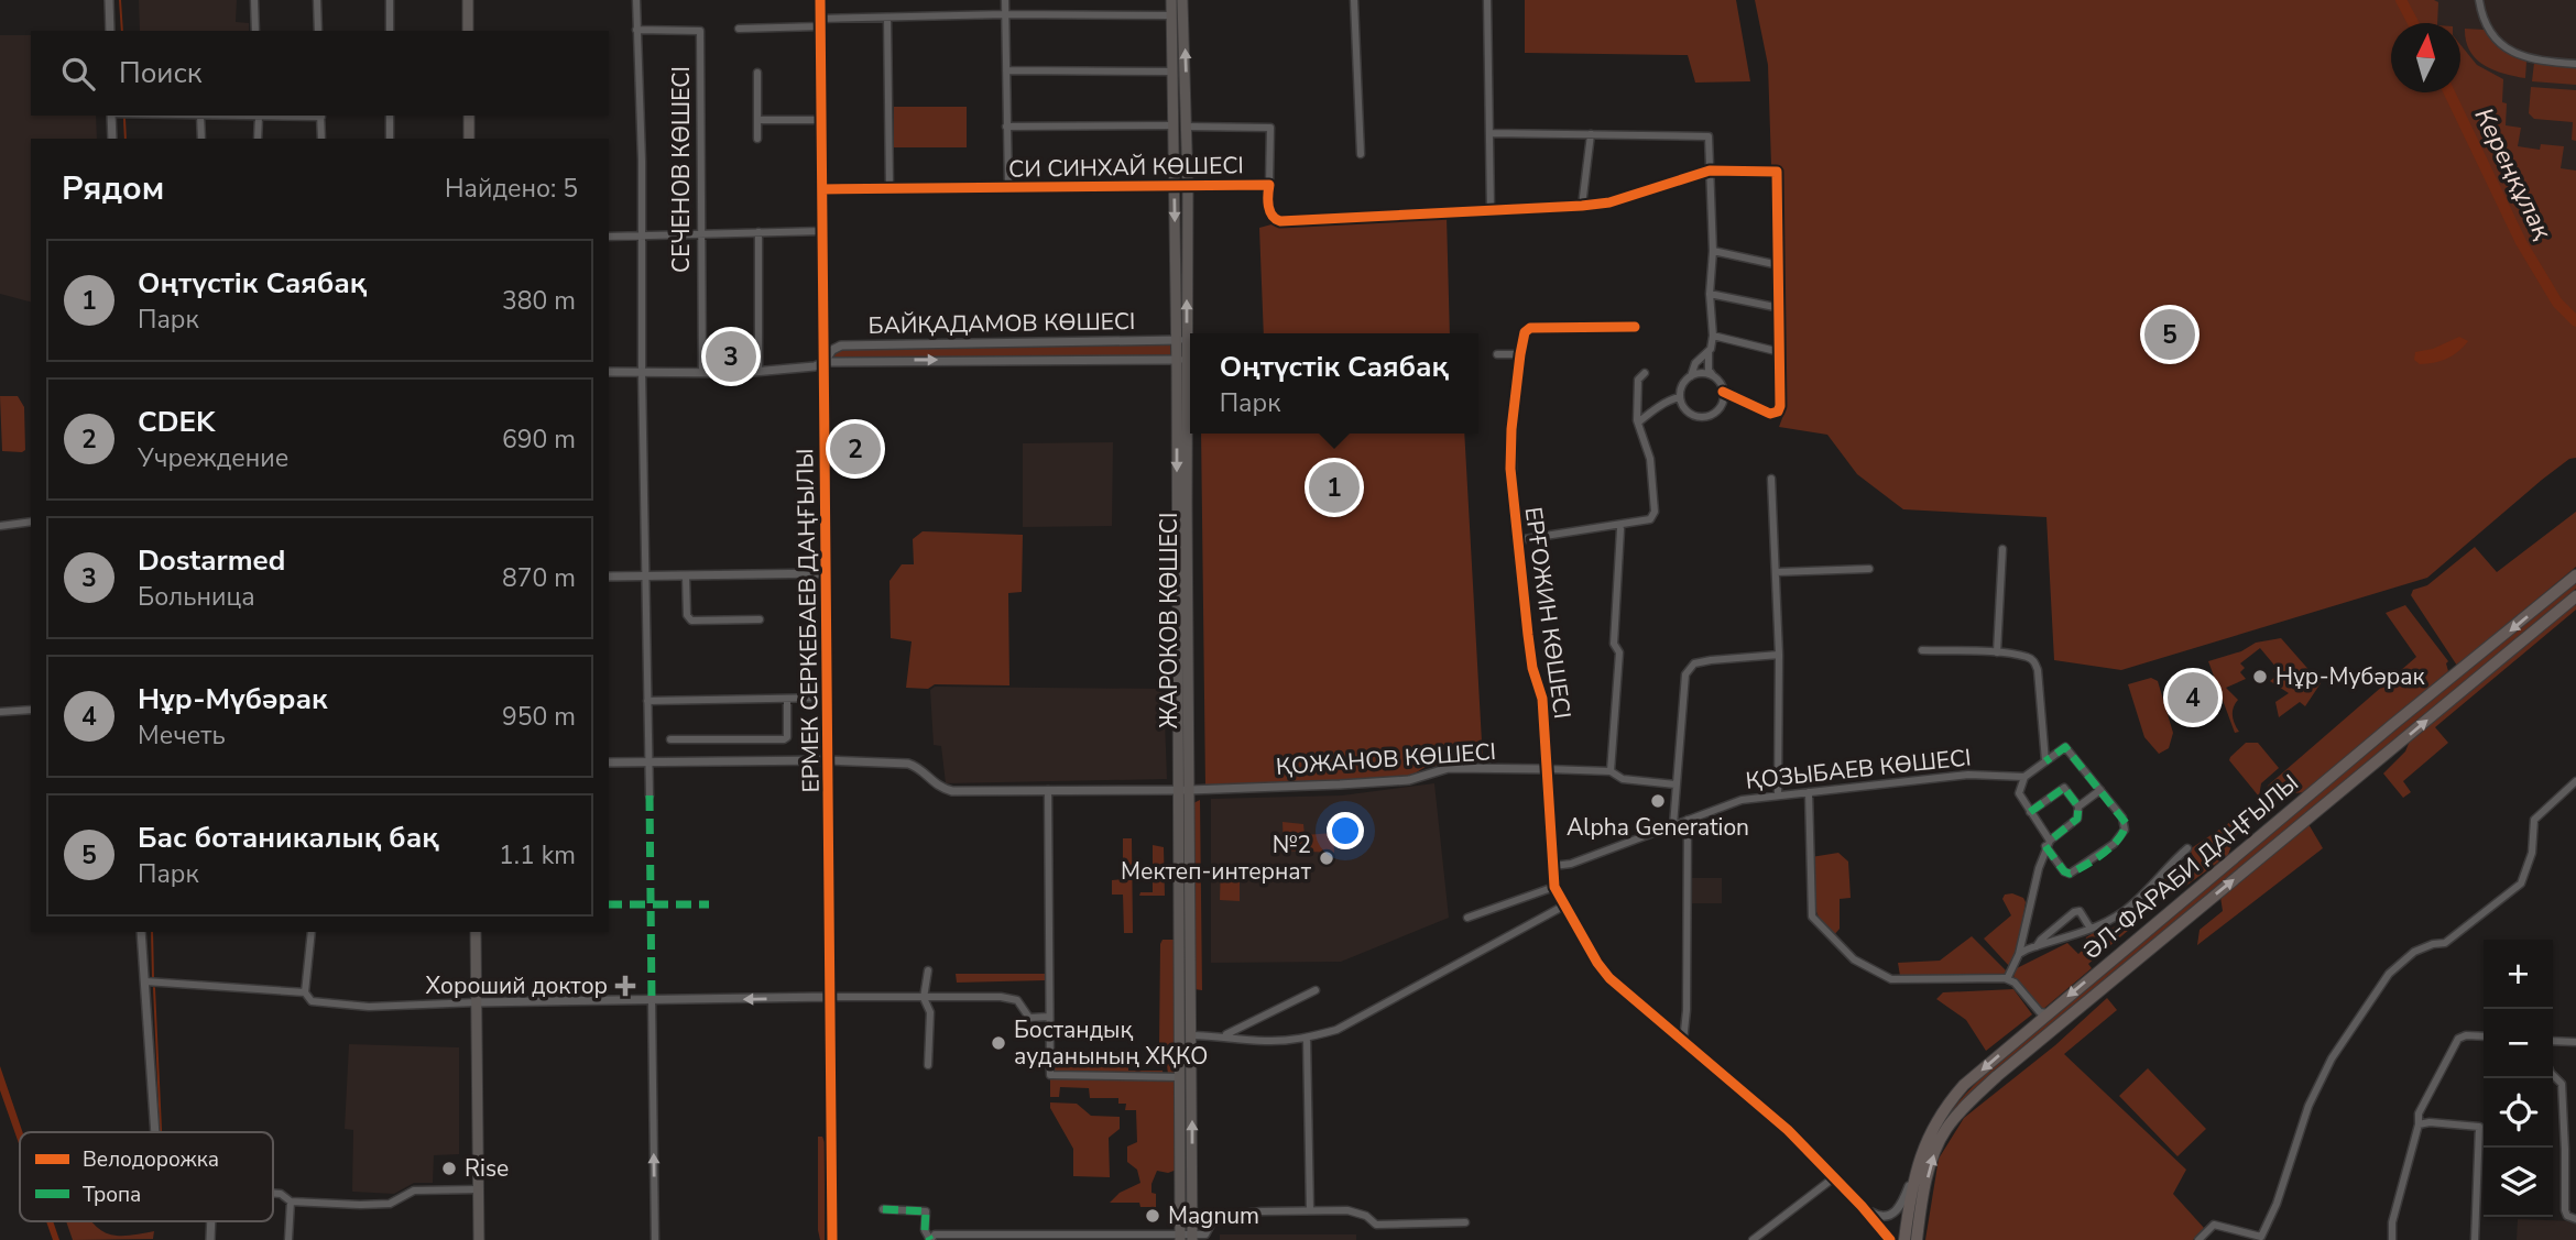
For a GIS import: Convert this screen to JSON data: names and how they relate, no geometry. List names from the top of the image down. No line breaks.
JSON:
{"streets":{"main road":["ЖАРОКОВ КӨШЕСІ","ӘЛ-ФАРАБИ ДАҢҒЫЛЫ"],"street":["СИ СИНХАЙ КӨШЕСІ","СЕЧЕНОВ КӨШЕСІ","БАЙҚАДАМОВ КӨШЕСІ","ЕРҒОЖИН КӨШЕСІ","ЕРМЕК СЕРКЕБАЕВ ДАҢҒЫЛЫ","ҚОЖАНОВ КӨШЕСІ","ҚОЗЫБАЕВ КӨШЕСІ"]},"crossings":[["СИ СИНХАЙ КӨШЕСІ","ЕРМЕК СЕРКЕБАЕВ ДАҢҒЫЛЫ"],["СИ СИНХАЙ КӨШЕСІ","ЖАРОКОВ КӨШЕСІ"],["СЕЧЕНОВ КӨШЕСІ","БАЙҚАДАМОВ КӨШЕСІ"],["БАЙҚАДАМОВ КӨШЕСІ","ЕРМЕК СЕРКЕБАЕВ ДАҢҒЫЛЫ"],["БАЙҚАДАМОВ КӨШЕСІ","ЖАРОКОВ КӨШЕСІ"],["ЕРҒОЖИН КӨШЕСІ","ҚОЖАНОВ КӨШЕСІ"],["ЕРҒОЖИН КӨШЕСІ","ҚОЗЫБАЕВ КӨШЕСІ"],["ЖАРОКОВ КӨШЕСІ","ҚОЖАНОВ КӨШЕСІ"]],"water":["Кереңқұлақ"],"places":{"other":["Нұр-Мубәрак","Alpha Generation","№2 Мектеп-интернат","Бостандық ауданының ХҚКО","Rise","Magnum"],"health":["Хороший доктор"]},"legend":["Велодорожка","Тропа"],"north":"top","page":{"search":"Поиск","heading":["Рядом","Найдено: 5"],"list":[{"mark":"1","name":"Оңтүстік Саябақ","note":"Парк","value":"380 m"},{"mark":"2","name":"CDEK","note":"Учреждение","value":"690 m"},{"mark":"3","name":"Dostarmed","note":"Больница","value":"870 m"},{"mark":"4","name":"Нұр-Мүбәрак","note":"Мечеть","value":"950 m"},{"mark":"5","name":"Бас ботаникалық бақ","note":"Парк","value":"1.1 km"}],"pins":["5","3","2","1","4"],"popup":["Оңтүстік Саябақ","Парк"],"map_buttons":["+","−"]}}
